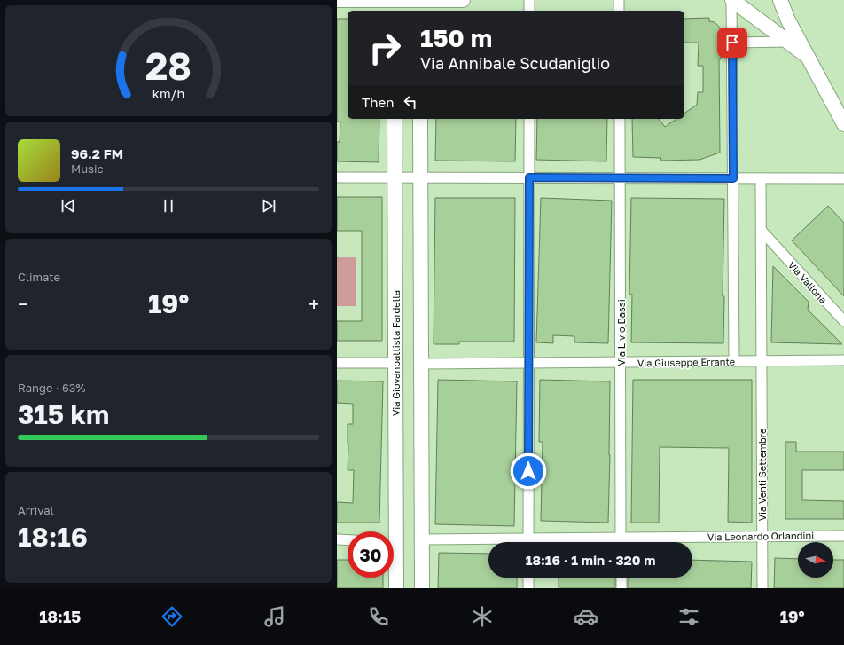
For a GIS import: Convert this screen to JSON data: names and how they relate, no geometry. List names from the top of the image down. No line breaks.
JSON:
{"streets":{"main road":["Via Giovanbattista Fardella"],"street":["Via Vallona","Via Livio Bassi","Via Giuseppe Errante","Via Venti Settembre","Via Leonardo Orlandini"]},"crossings":[["Via Vallona","Via Venti Settembre"],["Via Livio Bassi","Via Giuseppe Errante"],["Via Livio Bassi","Via Leonardo Orlandini"],["Via Giuseppe Errante","Via Venti Settembre"],["Via Venti Settembre","Via Leonardo Orlandini"]],"north":"right","page":{"turn":["150 m","Via Annibale Scudaniglio"],"then":"Then","song":["96.2 FM","Music"],"tile":["Climate",["Range · 63%","315 km"],["Arrival","18:16"]],"heat":["−","19°","+"],"limit":"30","trip":"18:16 · 1 min · 320 m","tabs":["18:15","19°"],"gauge":["28","km/h"]}}
